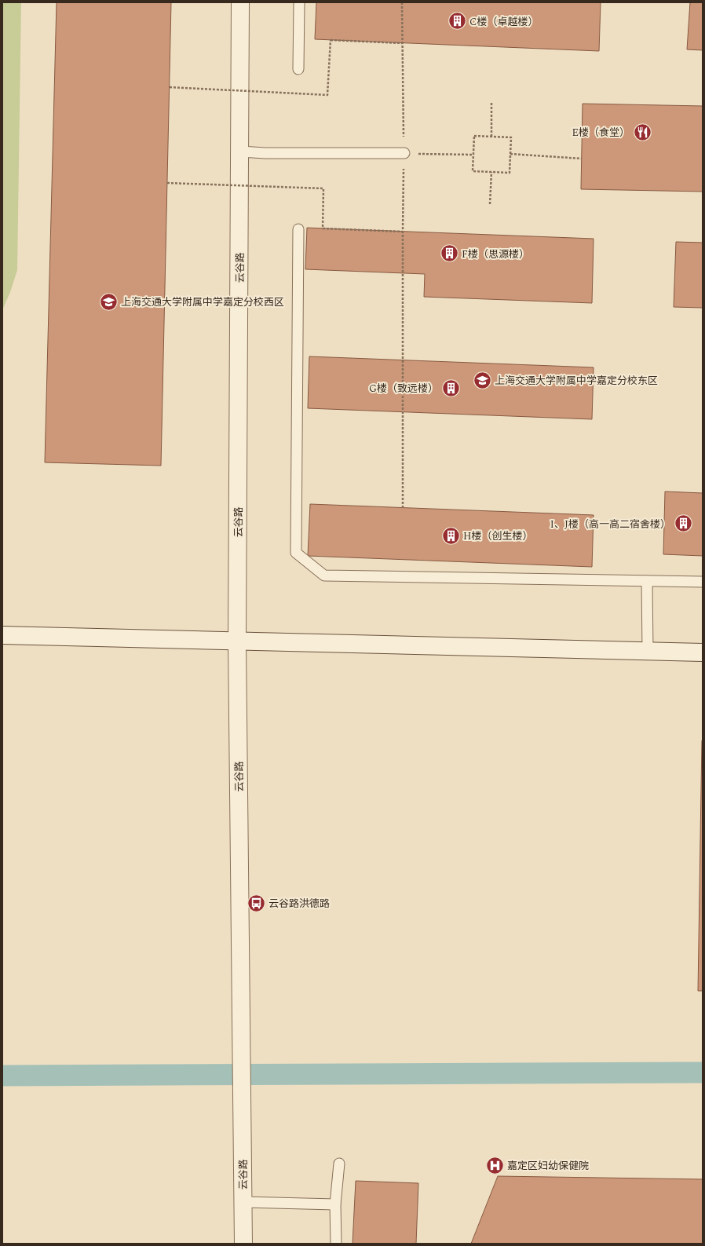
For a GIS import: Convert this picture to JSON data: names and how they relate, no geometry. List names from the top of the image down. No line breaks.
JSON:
{"streets":{"street":["云谷路"]},"places":{"building":["C楼（卓越楼）","F楼（思源楼）","G楼（致远楼）","I、J楼（高一高二宿舍楼）","H楼（创生楼）"],"restaurant":["E楼（食堂）"],"school or university":["上海交通大学附属中学嘉定分校西区","上海交通大学附属中学嘉定分校东区"],"bus stop":["云谷路洪德路"],"hospital":["嘉定区妇幼保健院"]}}
